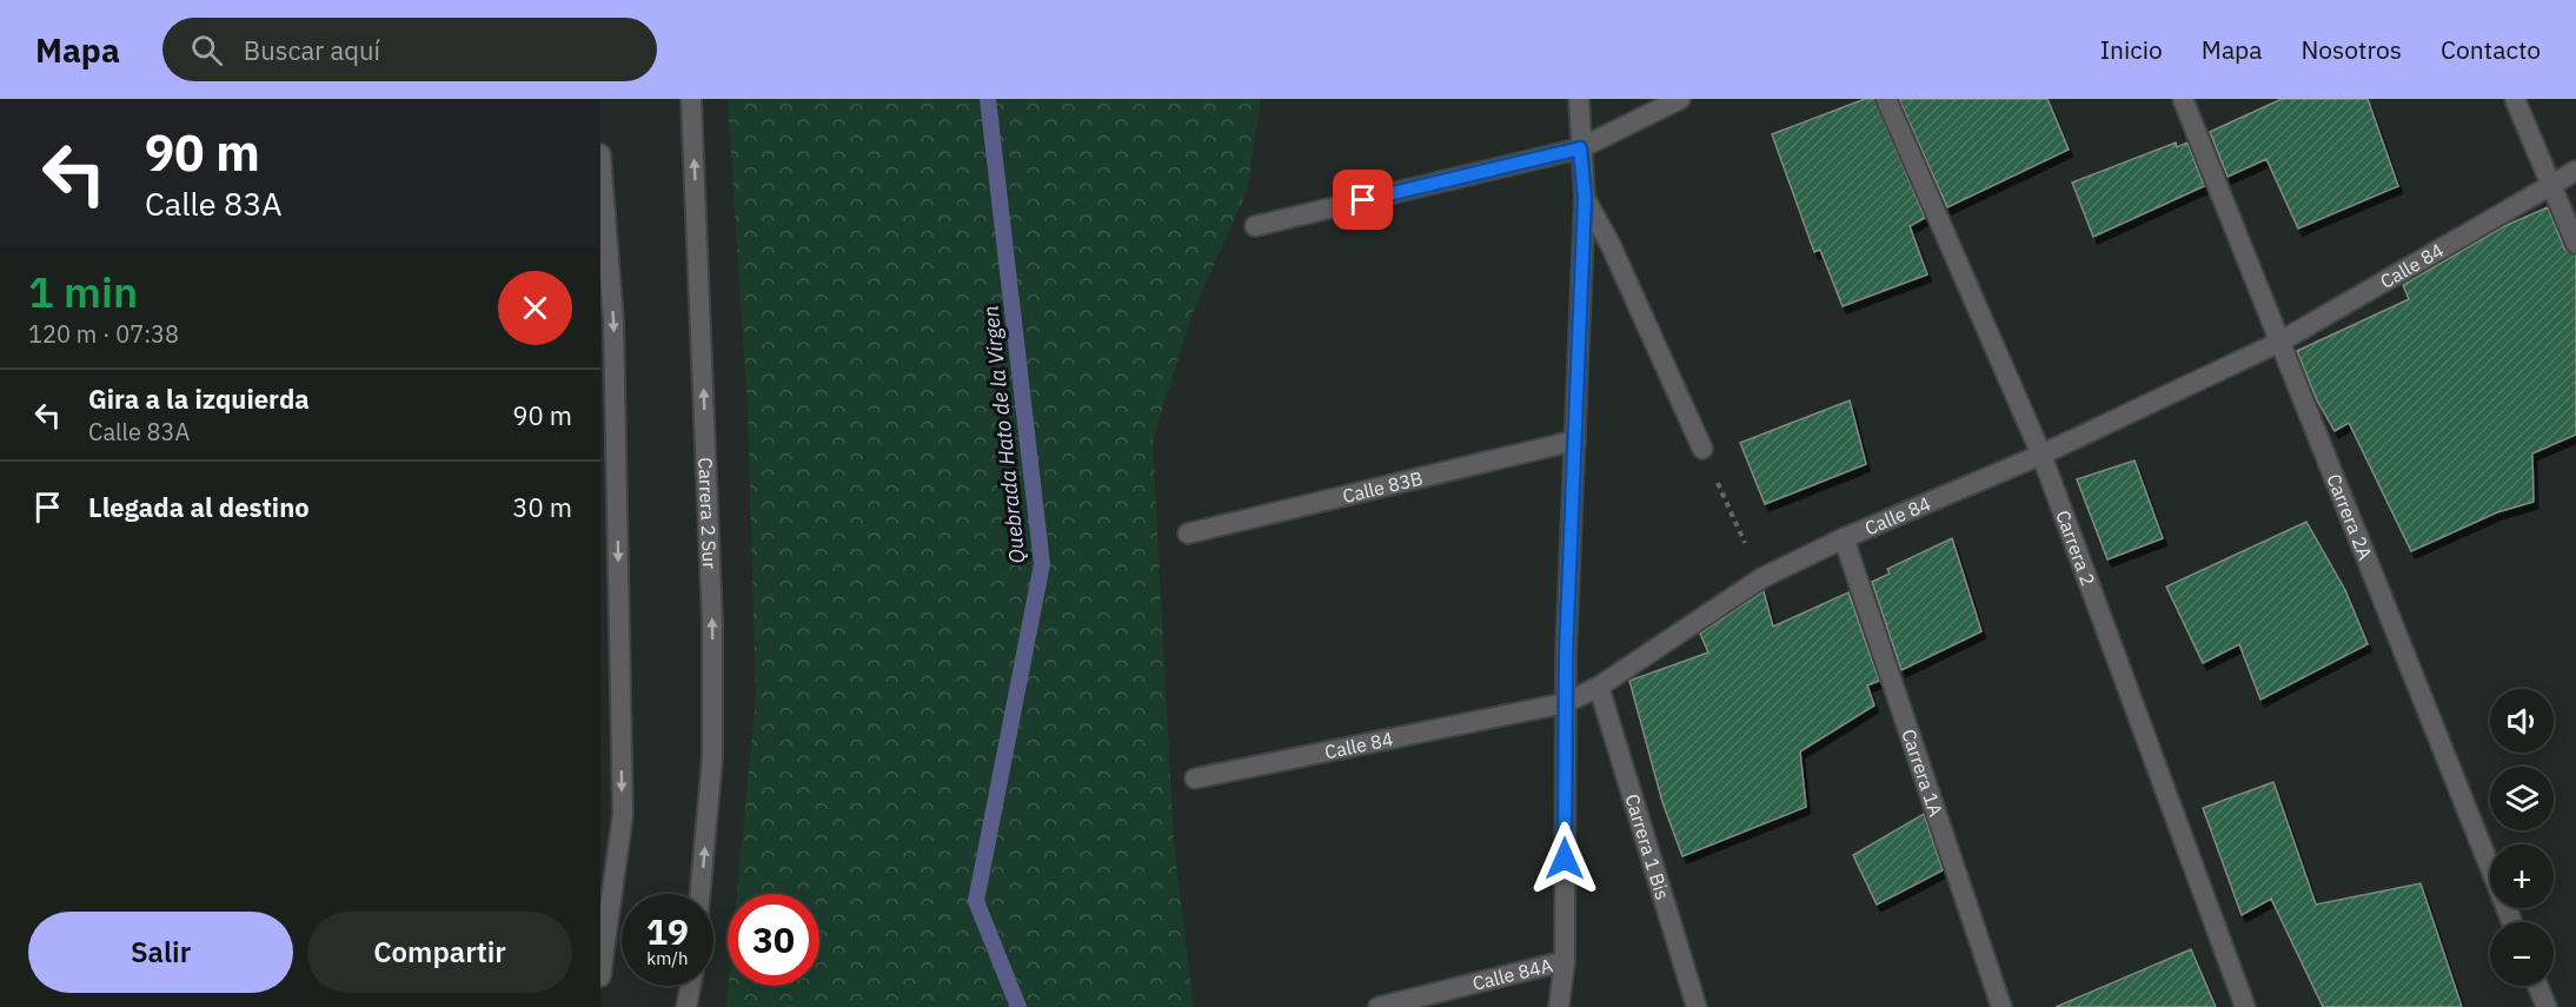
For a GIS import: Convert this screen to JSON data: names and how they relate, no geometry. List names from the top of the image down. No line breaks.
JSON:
{"streets":{"street":["Calle 84","Calle 83B","Carrera 2 Sur","Carrera 2A","Carrera 2","Carrera 1A","Carrera 1 Bis","Calle 84A"]},"crossings":[["Calle 84","Carrera 2A"],["Calle 84","Carrera 2"],["Calle 84","Carrera 1A"],["Calle 84","Carrera 1 Bis"]],"water":["Quebrada Hato de la Virgen"],"page":{"header":"Mapa","search":"Buscar aquí","nav":["Inicio","Mapa","Nosotros","Contacto"],"turn":["90 m","Calle 83A"],"heading":["1 min","120 m · 07:38"],"list":[{"name":"Gira a la izquierda","note":"Calle 83A","value":"90 m"},{"name":"Llegada al destino","value":"30 m"}],"map_buttons":["+","−"],"speed":"19 km/h","limit":"30","buttons":["Salir","Compartir"]}}
